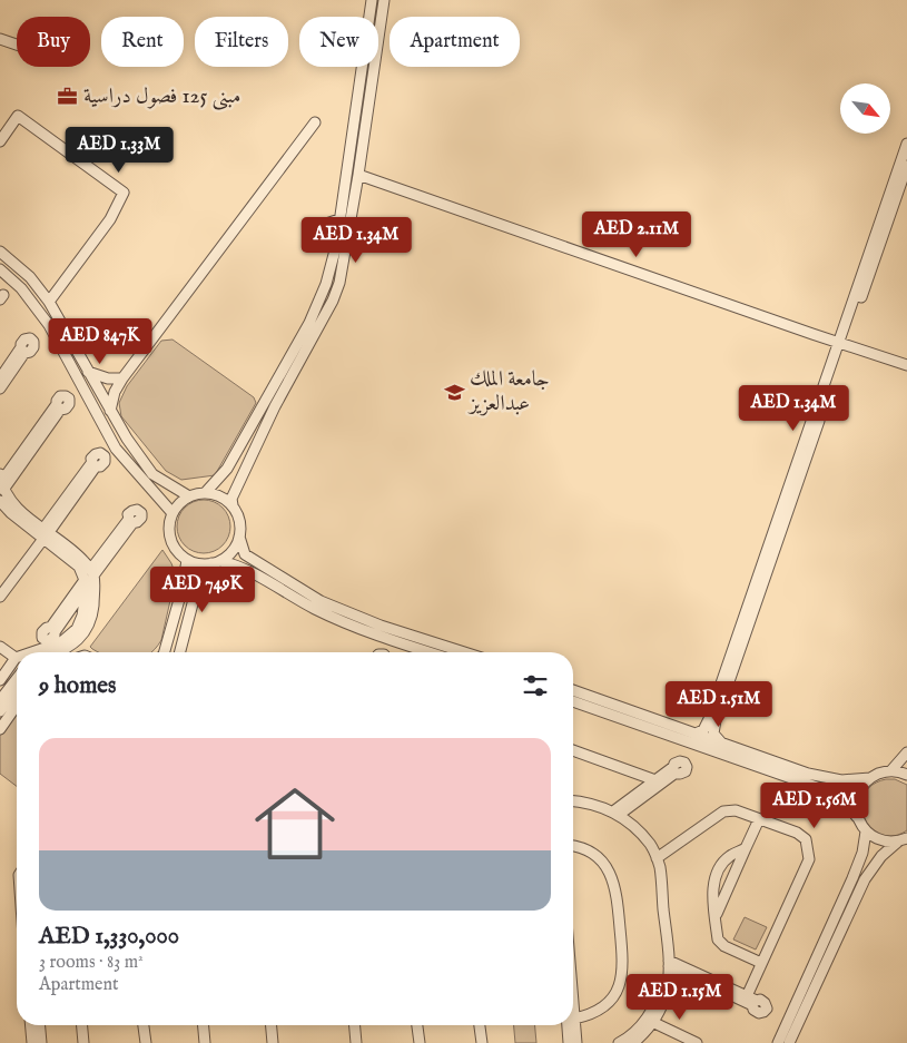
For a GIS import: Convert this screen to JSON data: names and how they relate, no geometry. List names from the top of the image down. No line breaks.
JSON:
{"places":{"office":["مبنى 125 فصول دراسية"],"school or university":["جامعة الملك عبدالعزيز"]},"north":"bottom right","page":{"chip":["Buy","Rent","Filters","New","Apartment"],"price":["AED 1.33M","AED 2.11M","AED 1.34M","AED 847K","AED 1.34M","AED 749K","AED 1.51M","AED 1.56M","AED 1.15M"],"heading":"9 homes","list":[{"name":"AED 1,330,000","note":"3 rooms · 83 m² · Apartment"}]}}
